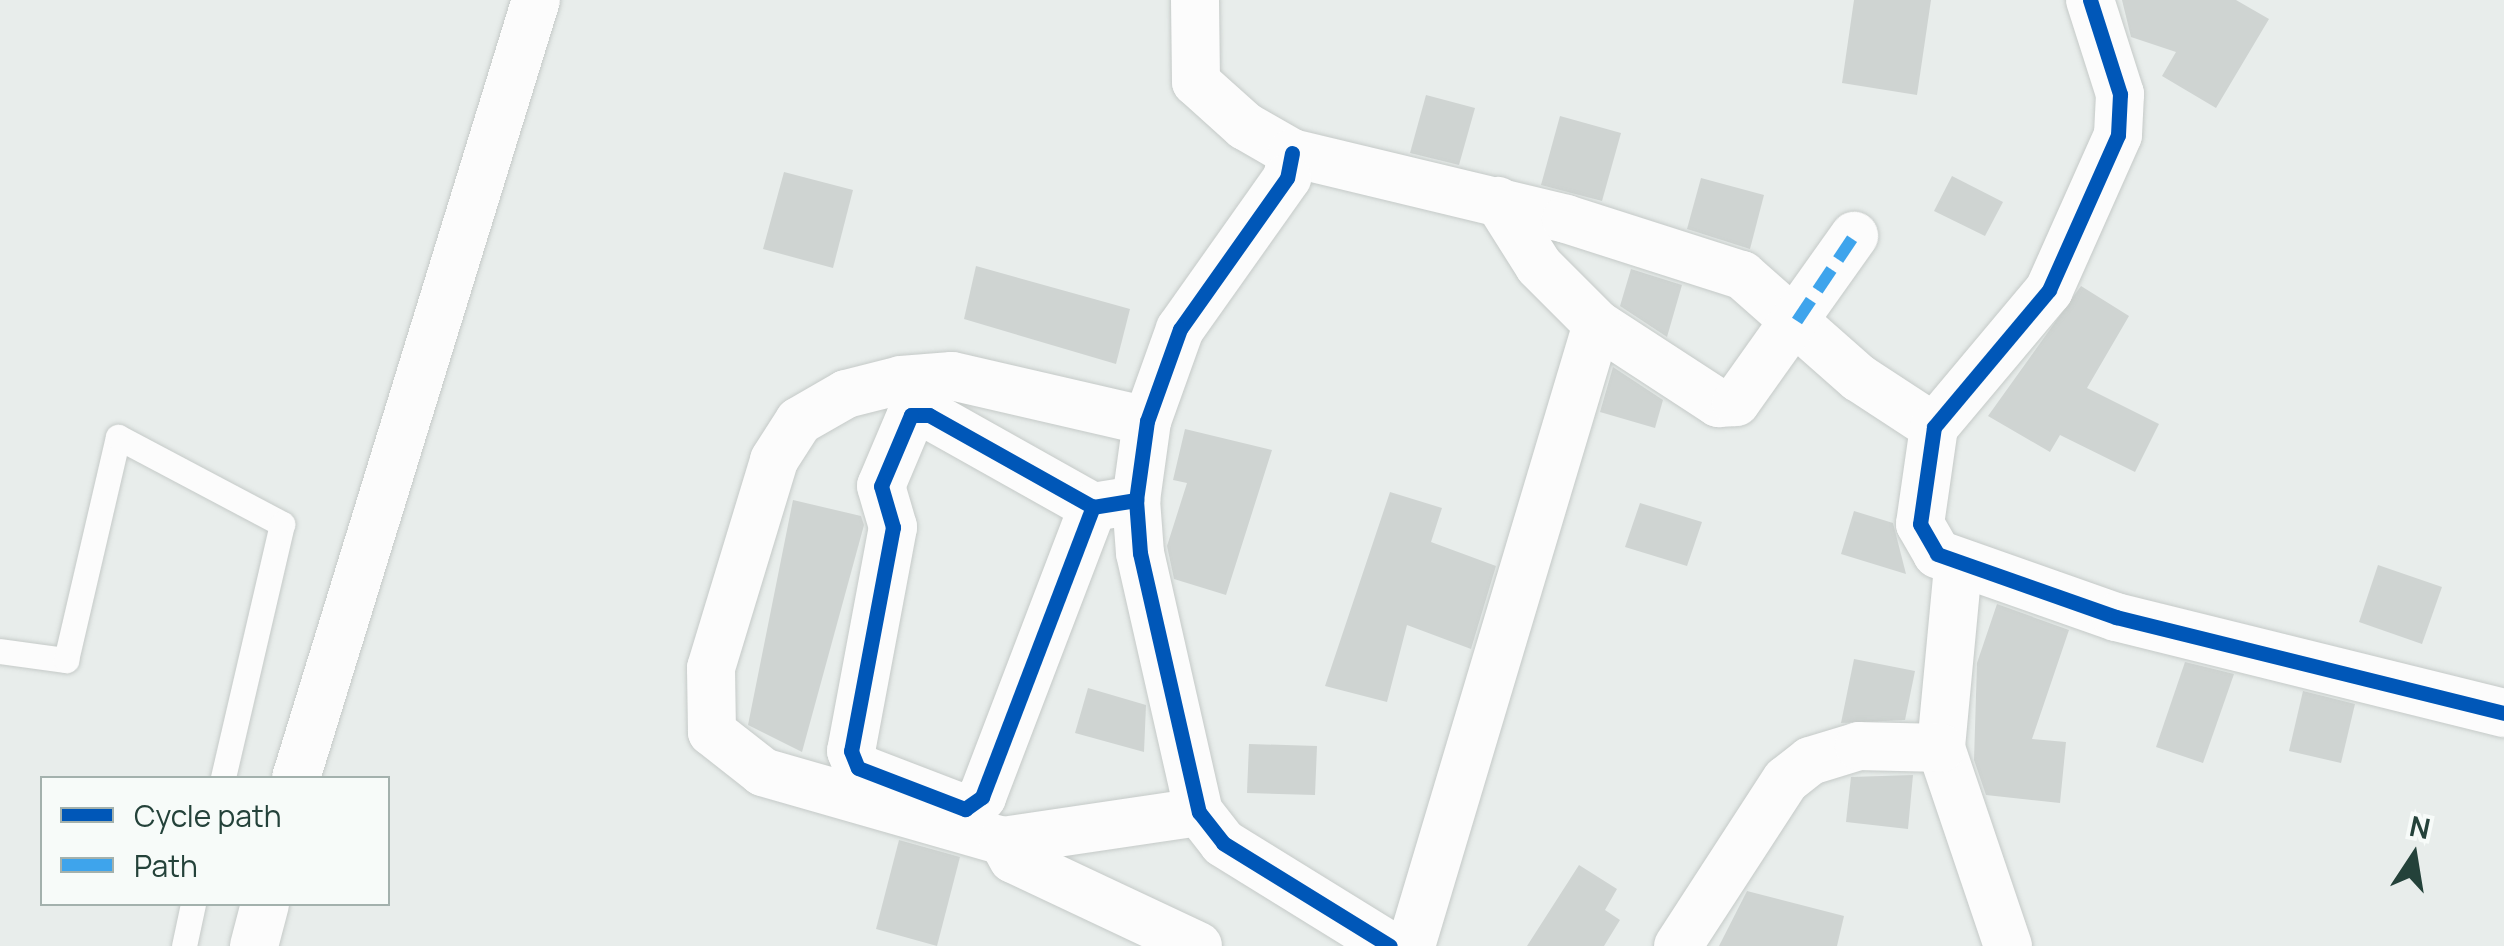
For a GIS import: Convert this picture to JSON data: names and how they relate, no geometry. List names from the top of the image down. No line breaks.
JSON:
{"legend":["Cycle path","Path"],"north":"top"}
